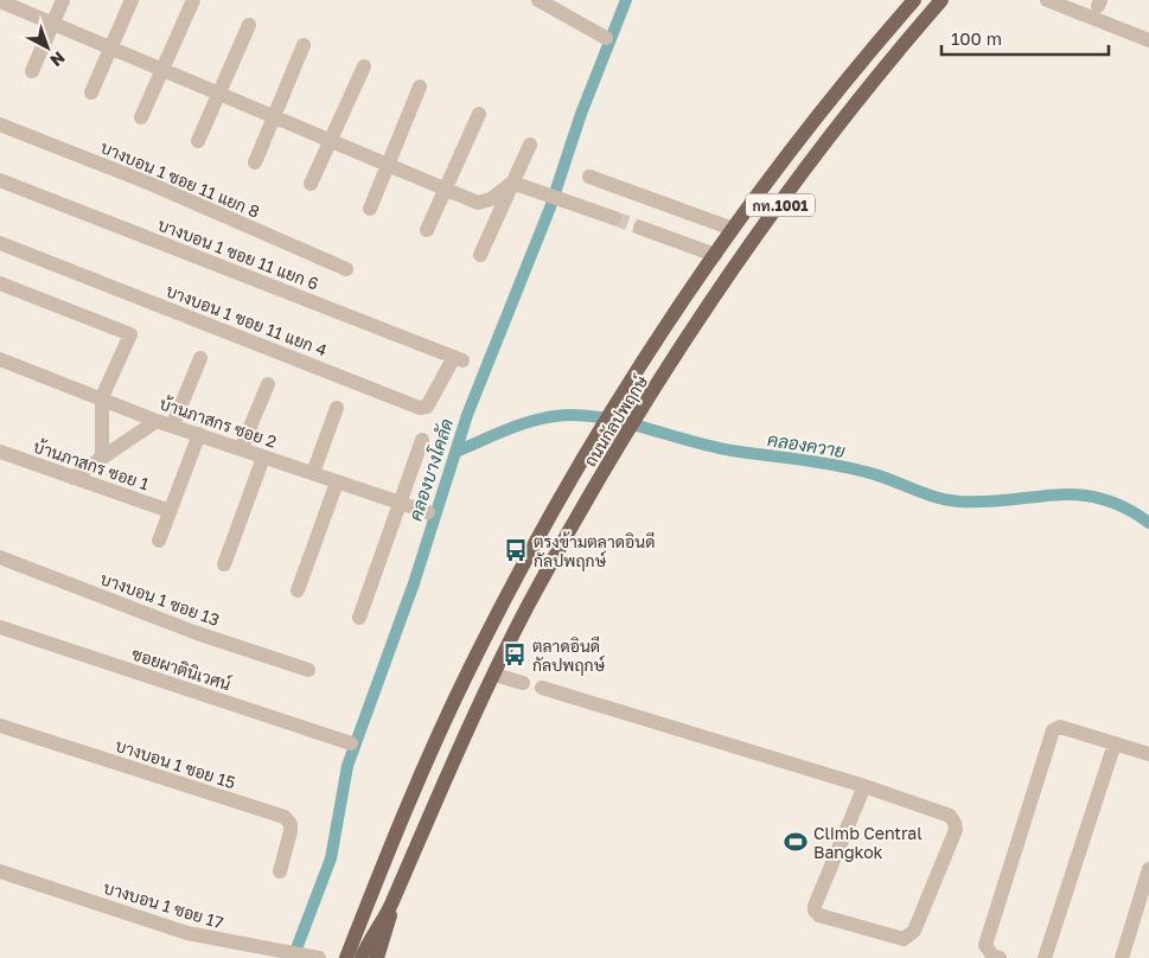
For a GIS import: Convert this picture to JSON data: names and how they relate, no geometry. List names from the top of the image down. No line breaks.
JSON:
{"streets":{"main road":["กท.1001","ถนนกัลปพฤกษ์"],"street":["บางบอน 1 ซอย 11 แยก 8","บางบอน 1 ซอย 11 แยก 6","บางบอน 1 ซอย 11 แยก 4","บ้านภาสกร ซอย 2","บ้านภาสกร ซอย 1","บางบอน 1 ซอย 13","ซอยผาตินิเวศน์","บางบอน 1 ซอย 15","บางบอน 1 ซอย 17"]},"crossings":[["บางบอน 1 ซอย 11 แยก 6","บางบอน 1 ซอย 11 แยก 4"]],"water":["คลองควาย","คลองบางโคลัด"],"places":{"bus stop":["ตรงข้ามตลาดอินดี กัลปพฤกษ์","ตลาดอินดี กัลปพฤกษ์"],"sports":["Climb Central Bangkok"]},"scale_bar":"100 m","north":"bottom right"}
